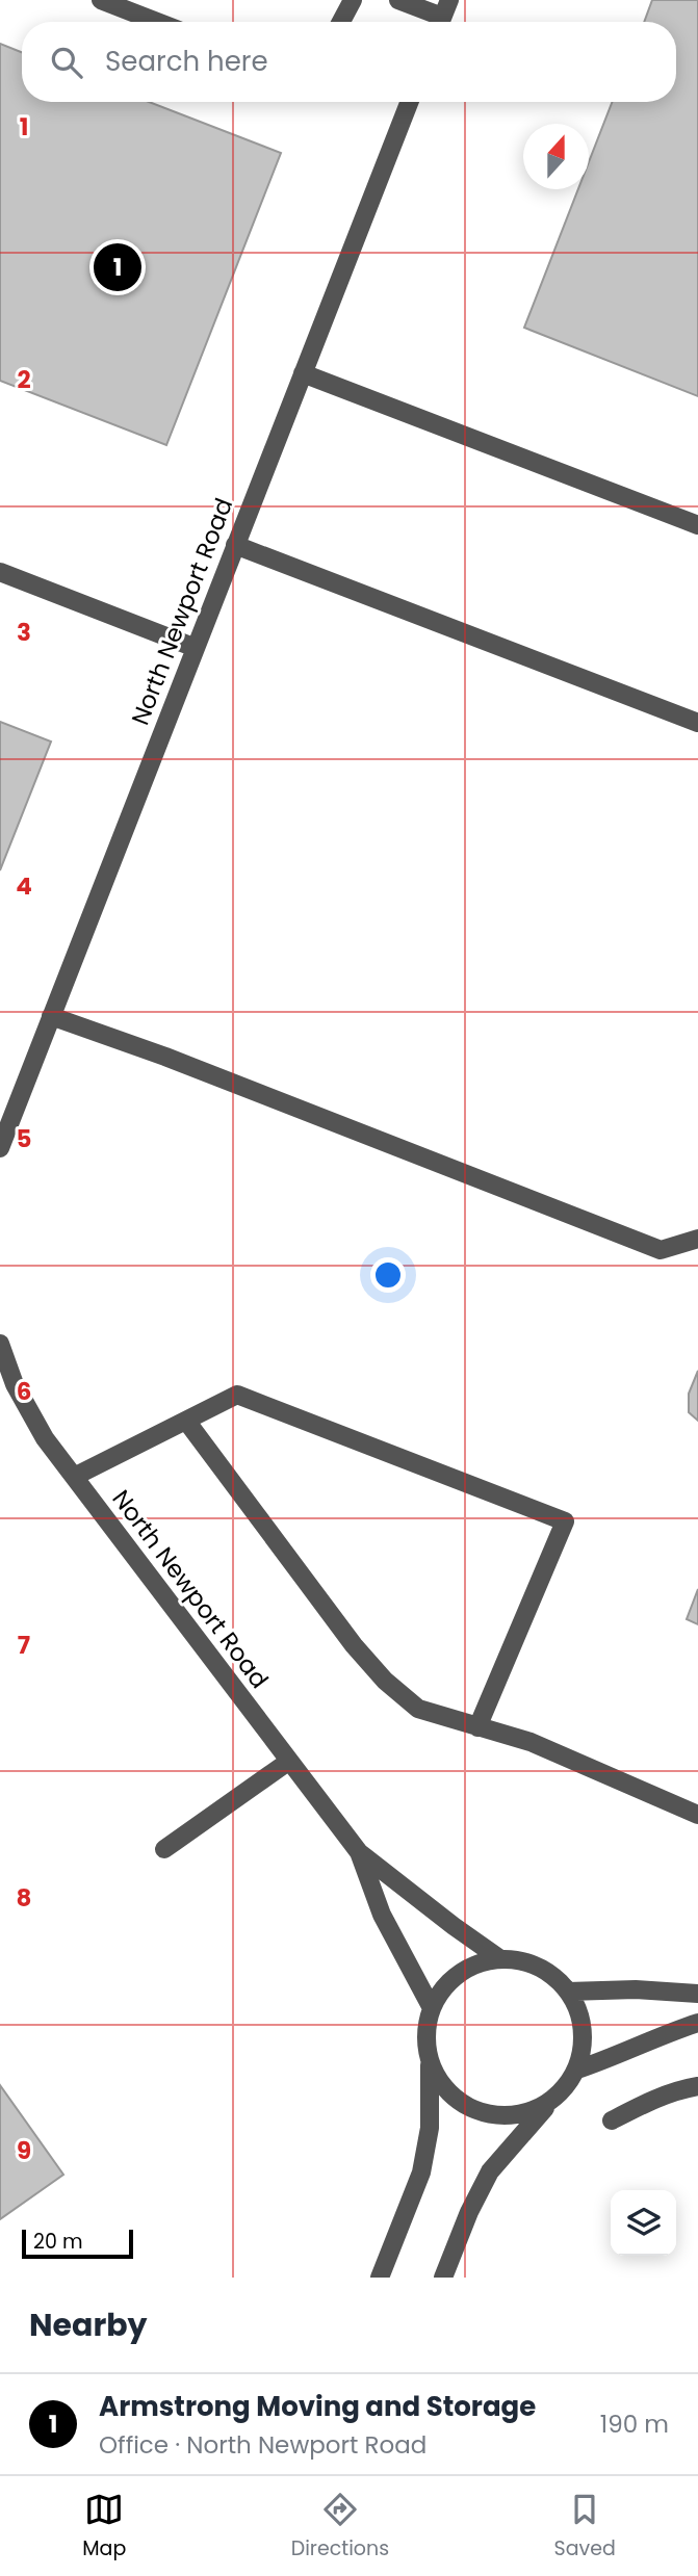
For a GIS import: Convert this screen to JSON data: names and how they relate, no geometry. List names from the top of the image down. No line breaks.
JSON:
{"streets":{"street":["North Newport Road"]},"scale_bar":"20 m","north":"top","page":{"search":"Search here","pins":"1","scale":"20 m","heading":"Nearby","list":[{"mark":"1","name":"Armstrong Moving and Storage","note":"Office · North Newport Road","value":"190 m"}],"nav":["Map","Directions","Saved"]},"grid":{"rows":["1","2","3","4","5","6","7","8","9"]}}
